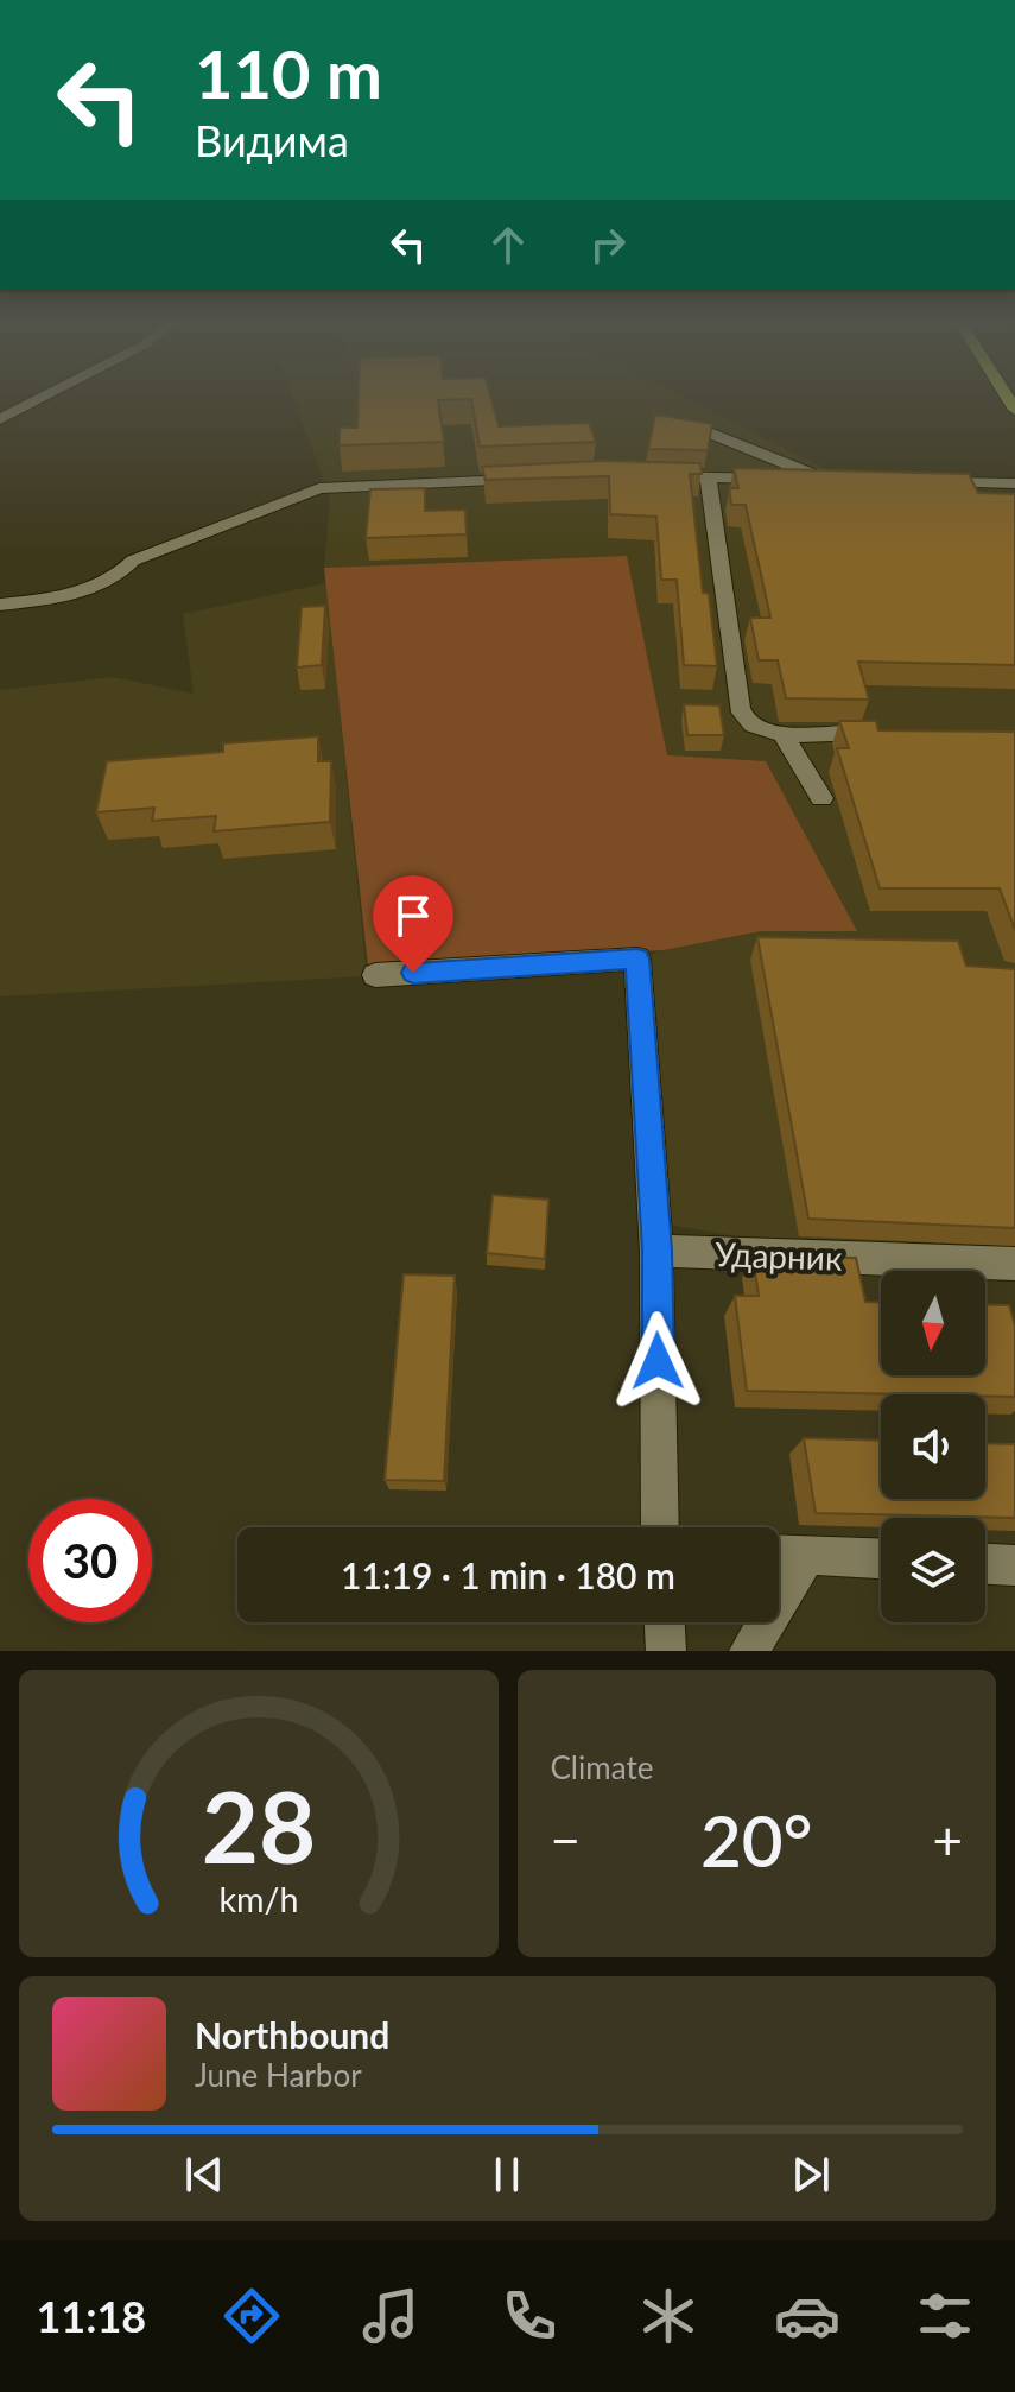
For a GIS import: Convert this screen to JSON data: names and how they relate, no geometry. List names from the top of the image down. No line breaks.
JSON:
{"streets":{"street":["Ударник"]},"north":"bottom","page":{"turn":["110 m","Видима"],"limit":"30","trip":"11:19 · 1 min · 180 m","tile":"Climate","heat":["−","20°","+"],"song":["Northbound","June Harbor"],"tabs":"11:18","gauge":["28","km/h"]}}
